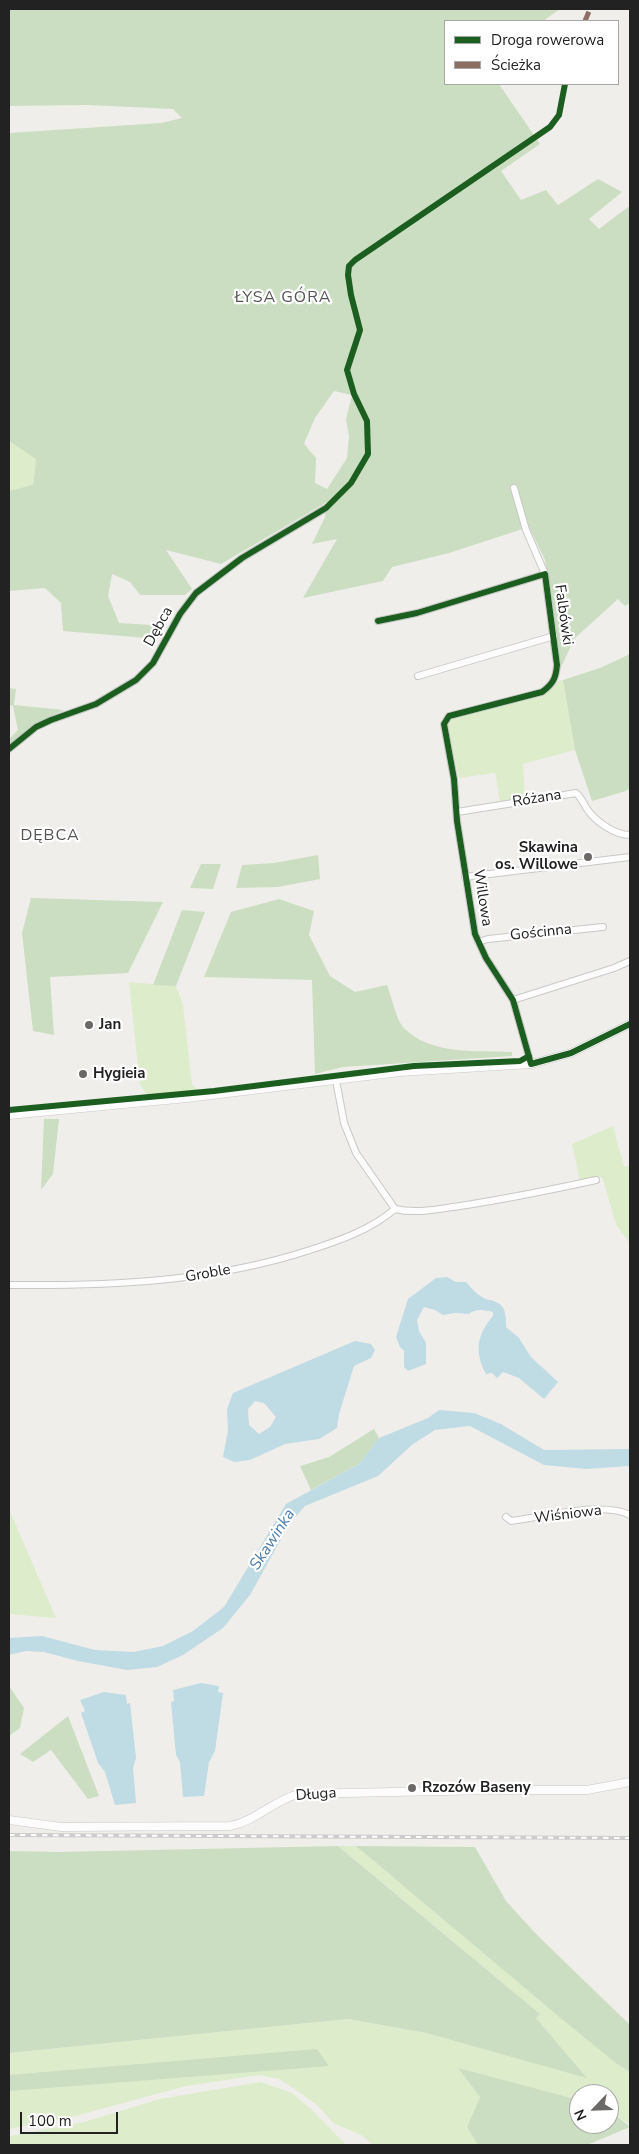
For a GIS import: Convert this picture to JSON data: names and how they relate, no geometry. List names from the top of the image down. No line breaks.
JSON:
{"streets":{"street":["Falbówki","Dębca","Różana","Willowa","Gościnna","Groble","Wiśniowa","Długa"]},"crossings":[["Falbówki","Willowa"],["Różana","Willowa"],["Willowa","Gościnna"]],"districts":["ŁYSA GÓRA","DĘBCA"],"water":["Skawinka"],"places":["Skawina os. Willowe","Jan","Hygieia","Rzozów Baseny"],"legend":["Droga rowerowa","Ścieżka"],"scale_bar":"100 m","north":"bottom left"}
